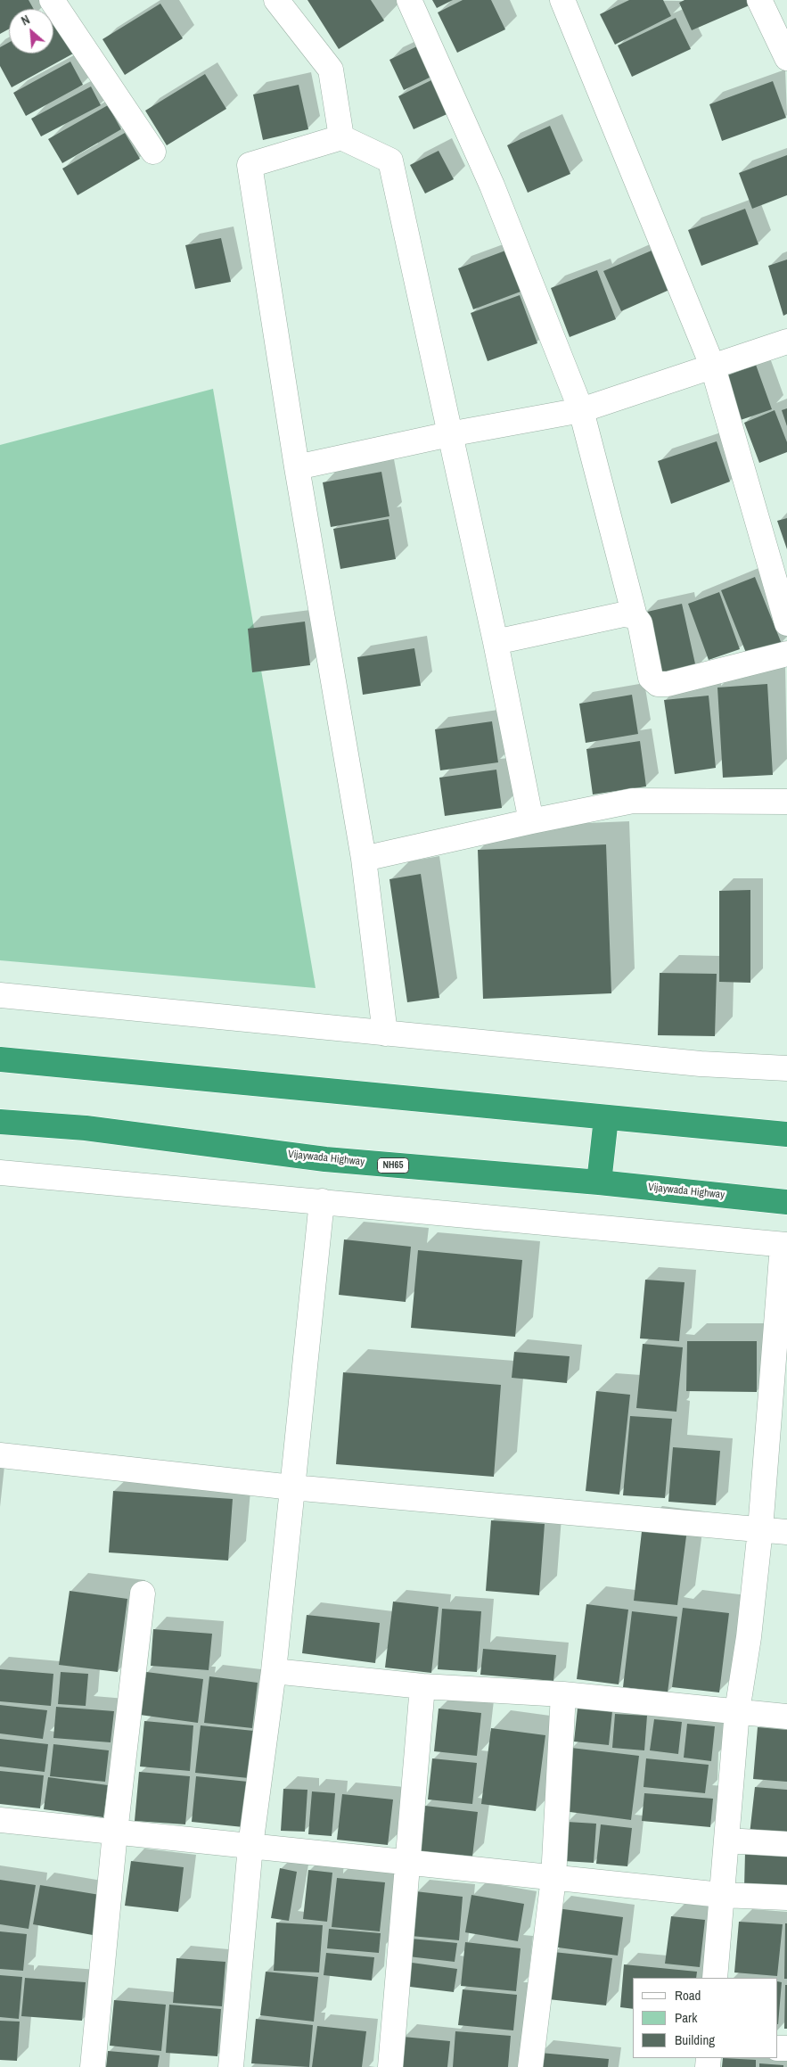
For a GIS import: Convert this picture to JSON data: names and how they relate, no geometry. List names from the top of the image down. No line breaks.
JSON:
{"streets":{"highway":["Vijaywada Highway","NH65"]},"legend":["Road","Park","Building"],"north":"top left"}
